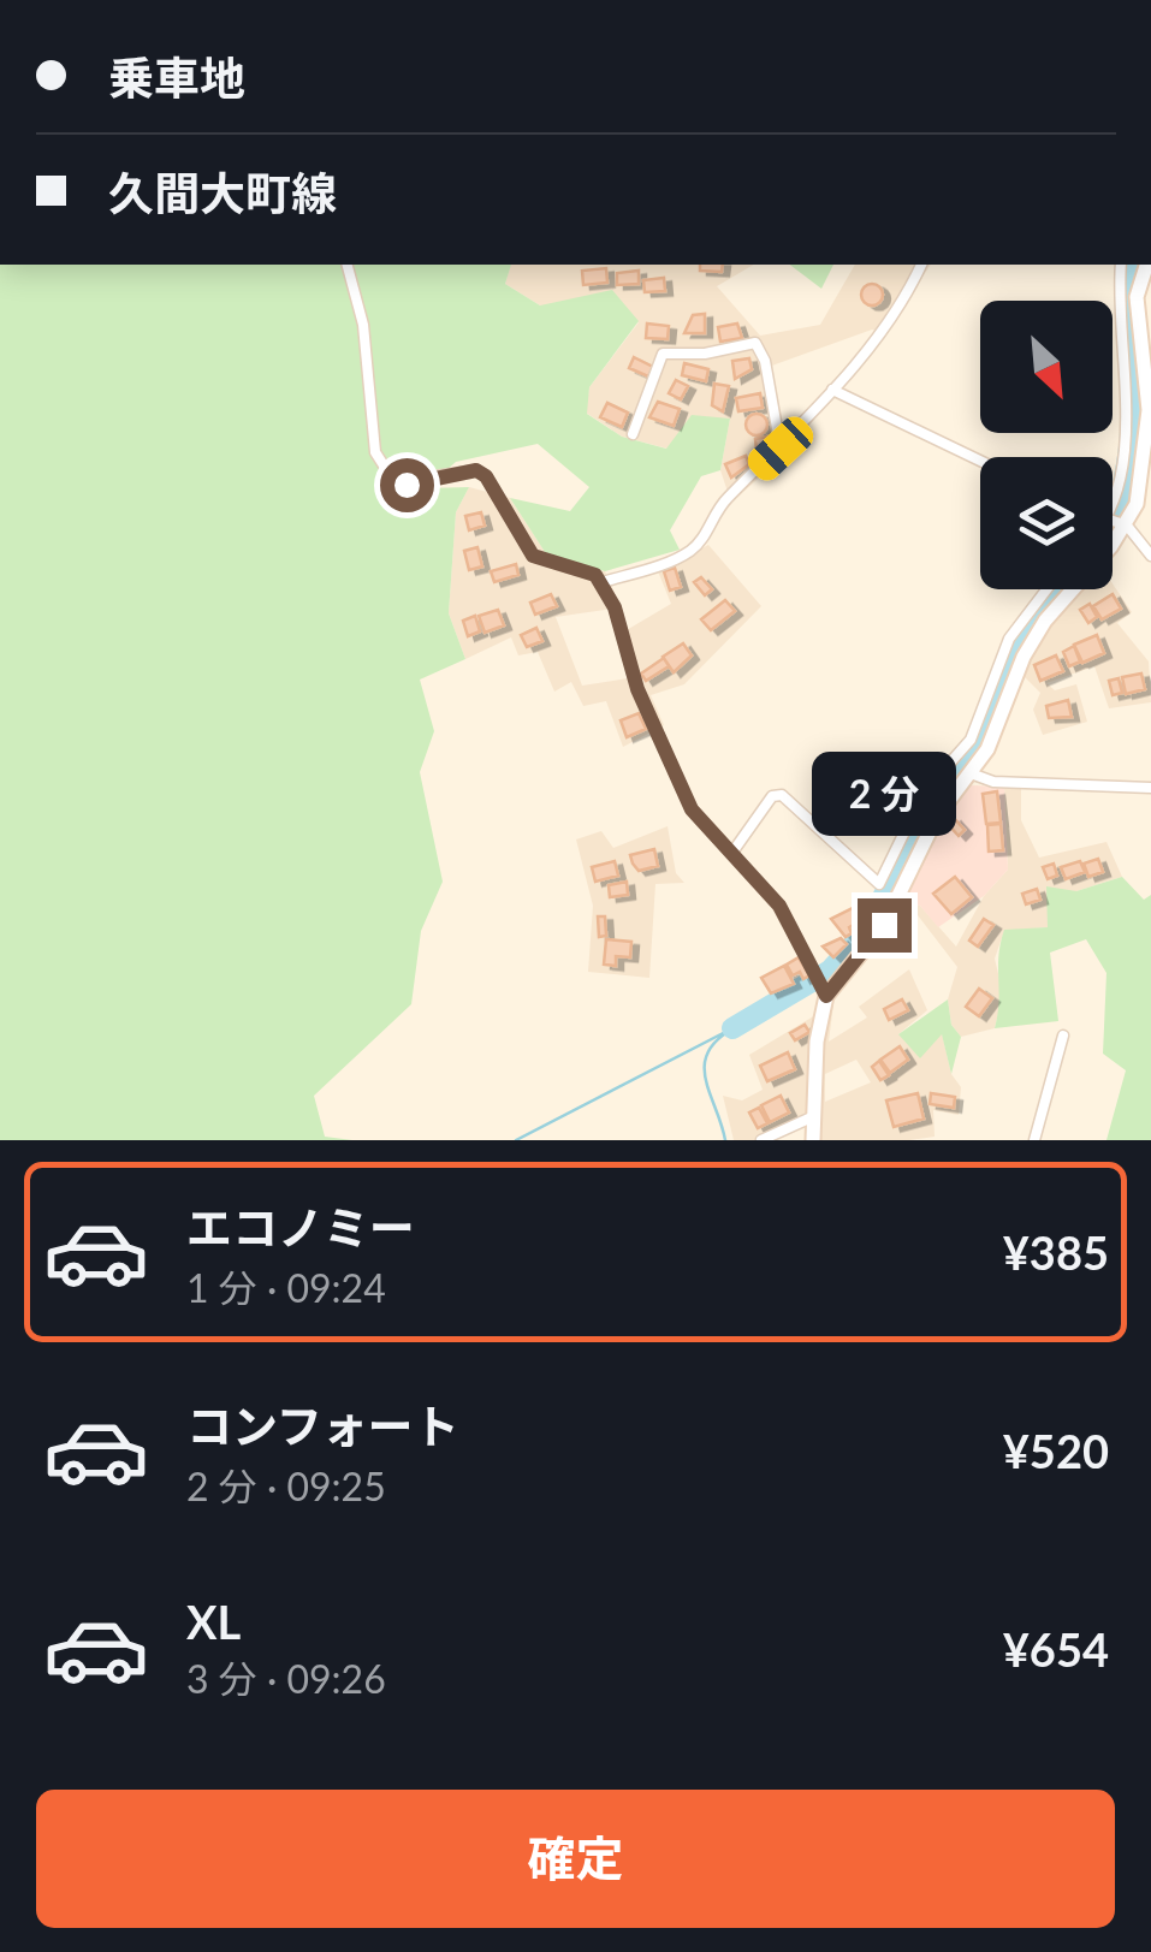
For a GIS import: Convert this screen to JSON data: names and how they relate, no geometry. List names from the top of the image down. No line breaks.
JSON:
{"north":"bottom right","page":{"banner":["乗車地","久間大町線"],"bubble":"2 分","list":[{"name":"エコノミー","note":"1 分 · 09:24","value":"¥385"},{"name":"コンフォート","note":"2 分 · 09:25","value":"¥520"},{"name":"XL","note":"3 分 · 09:26","value":"¥654"}],"buttons":"確定"}}
